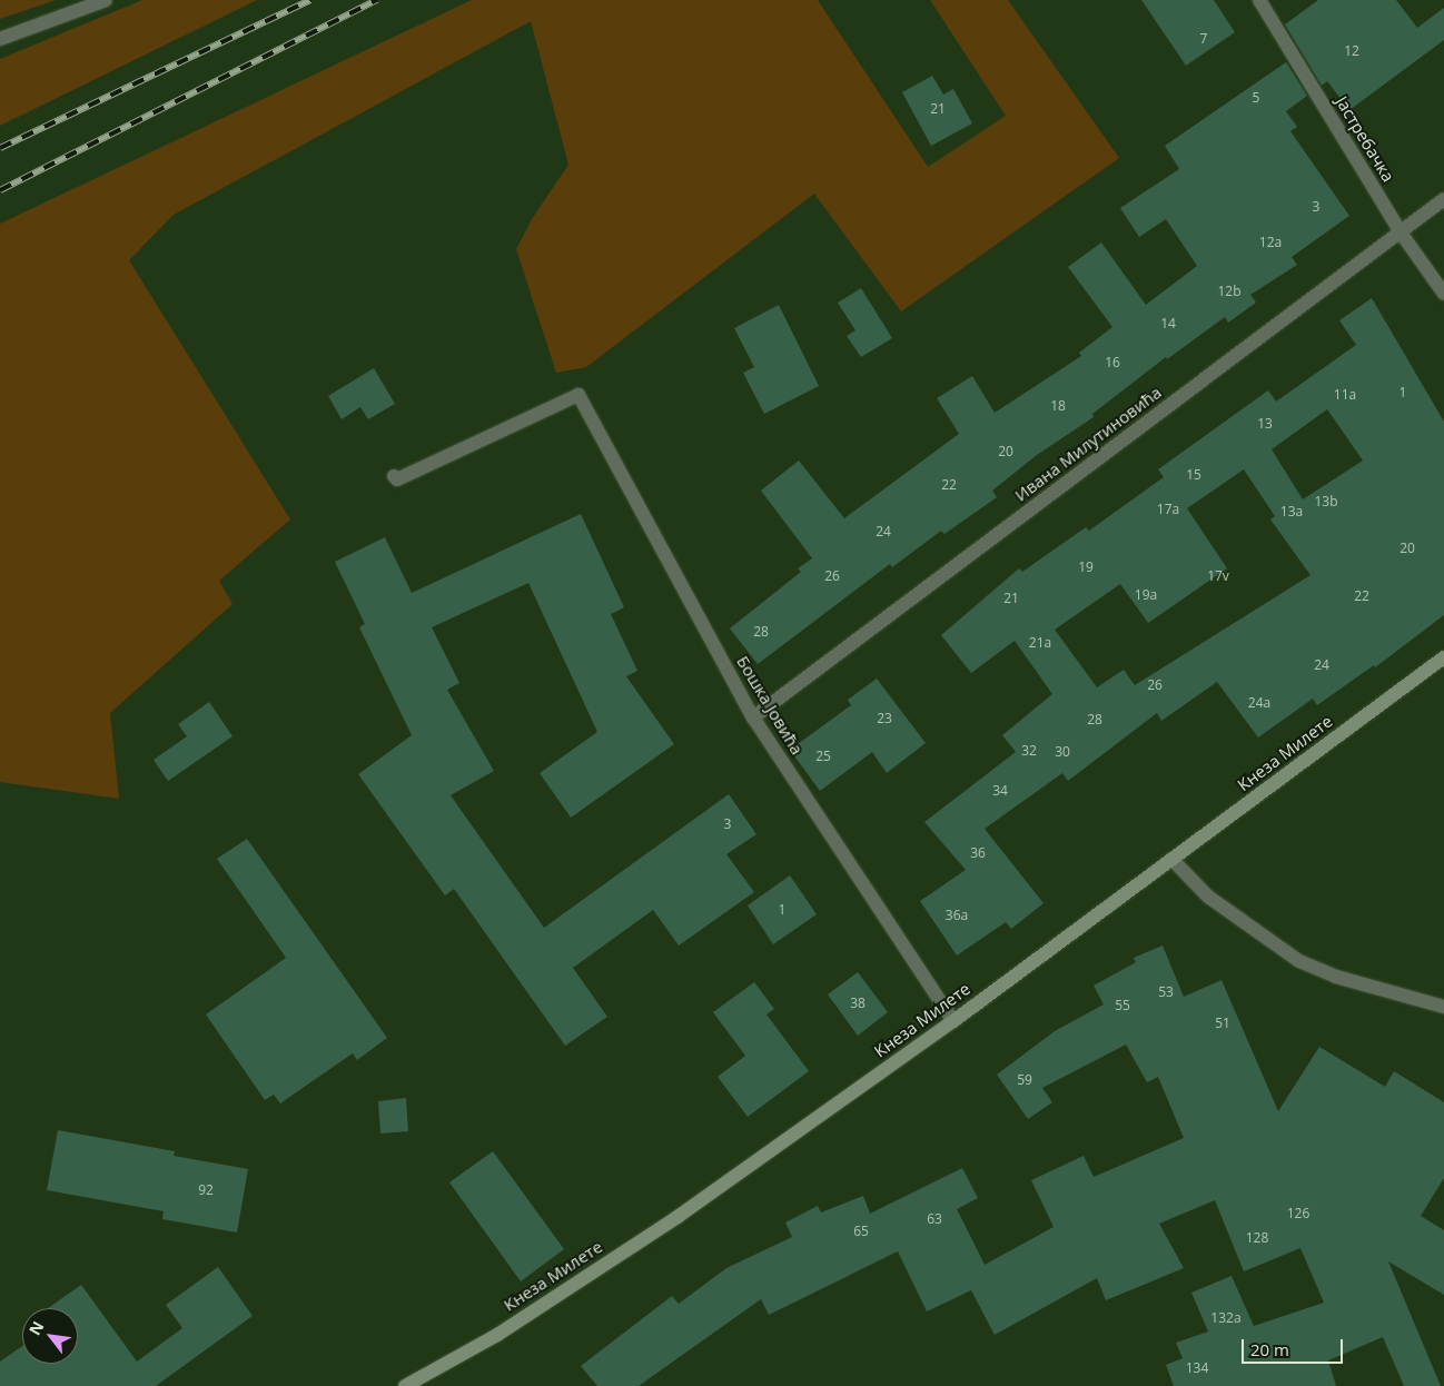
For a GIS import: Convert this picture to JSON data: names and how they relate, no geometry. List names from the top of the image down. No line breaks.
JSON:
{"streets":{"main road":["Кнеза Милете"],"street":["Јастребачка","Ивана Милутиновића","Бошка Јовића"]},"crossings":[["Јастребачка","Ивана Милутиновића"],["Ивана Милутиновића","Бошка Јовића"],["Бошка Јовића","Кнеза Милете"]],"house_numbers":["7","12","5","21","3","12a","12b","14","16","1","11a","18","13","20","15","22","13b","17a","13a","24","20","19","26","17v","19a","22","21","28","21a","24","26","24a","23","28","32","30","25","34","3","36","1","36a","53","38","55","51","59","92","126","63","65","128","132a","134"],"scale_bar":"20 m","north":"top left"}
